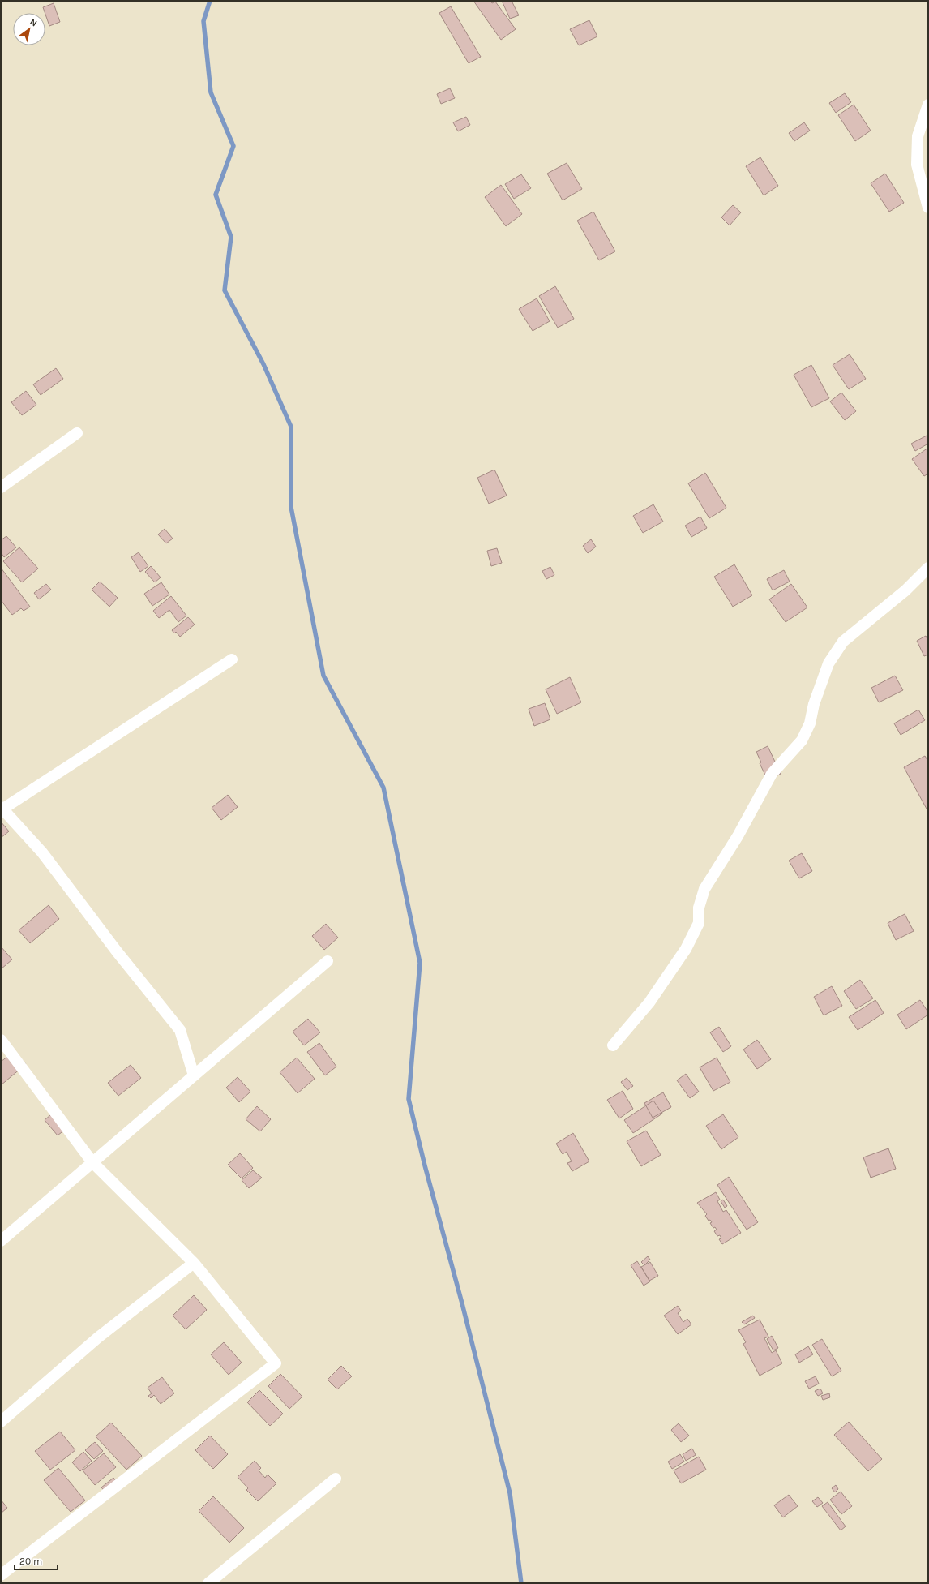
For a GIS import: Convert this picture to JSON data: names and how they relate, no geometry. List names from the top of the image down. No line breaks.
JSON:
{"scale_bar":"20 m","north":"top right"}
